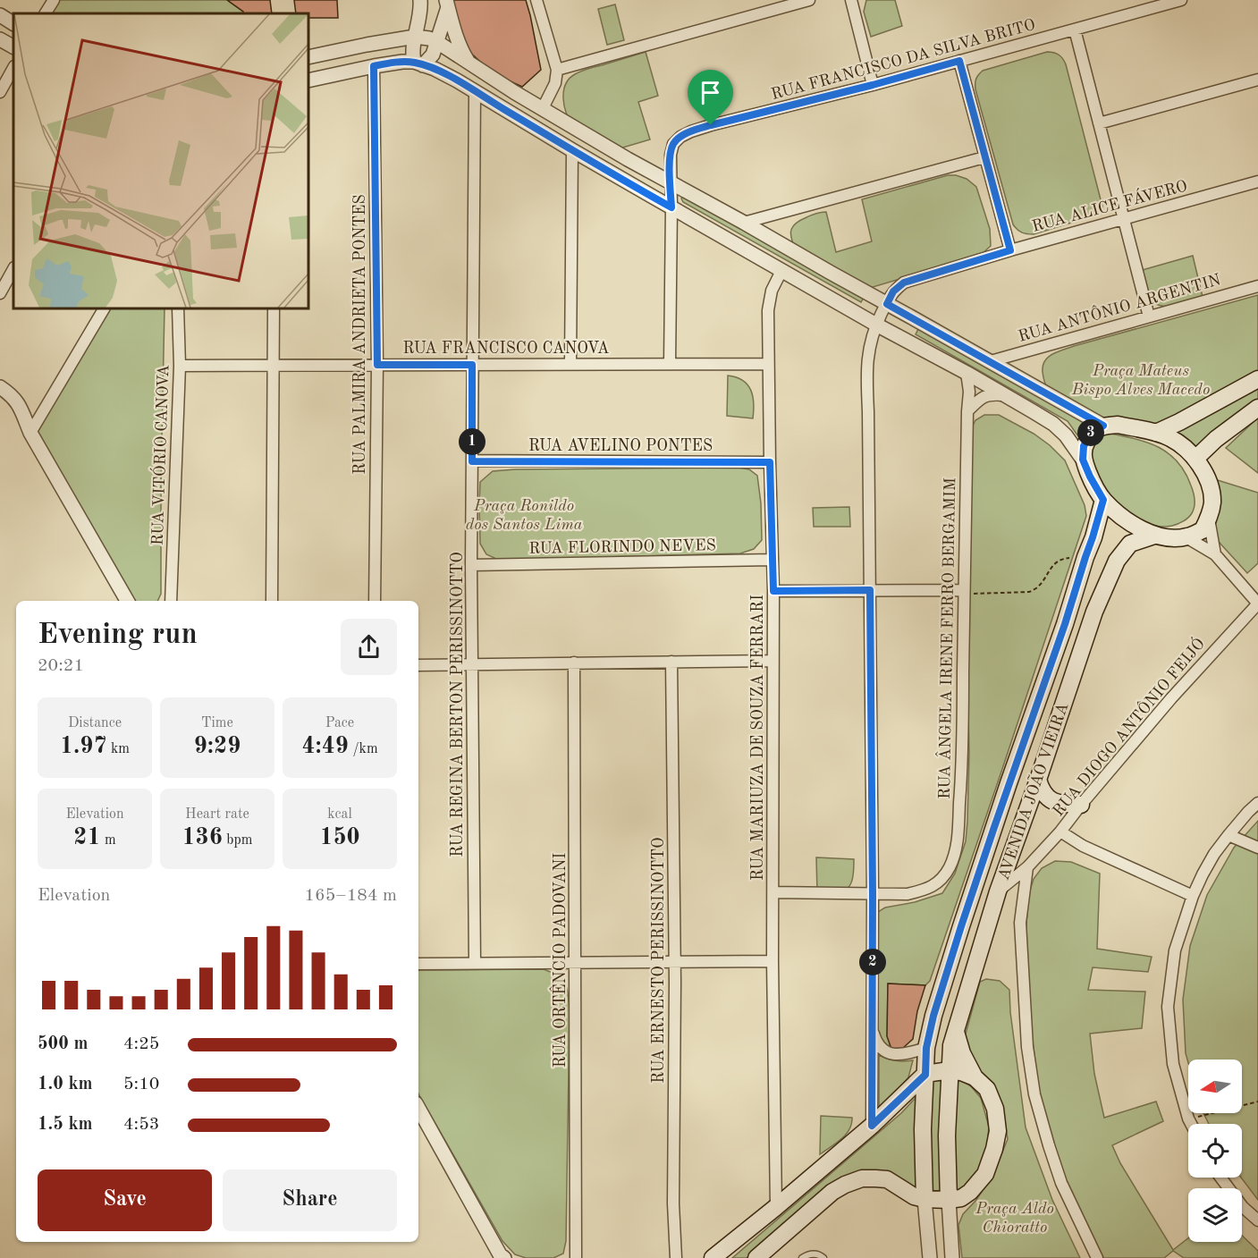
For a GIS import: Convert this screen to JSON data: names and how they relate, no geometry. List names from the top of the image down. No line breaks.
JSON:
{"streets":{"main road":["AVENIDA JOÃO VIEIRA"],"street":["RUA FRANCISCO DA SILVA BRITO","RUA ALICE FÁVERO","RUA ANTÔNIO ARGENTIN","RUA PALMIRA ANDRIETA PONTES","RUA FRANCISCO CANOVA","RUA AVELINO PONTES","RUA VITÓRIO CANOVA","RUA FLORINDO NEVES","RUA ÂNGELA IRENE FERRO BERGAMIM","RUA REGINA BERTON PERISSINOTTO","RUA DIOGO ANTÔNIO FEIJÓ","RUA MARIUZA DE SOUZA FERRARI","RUA ORTÊNCIO PADOVANI","RUA ERNESTO PERISSINOTTO"]},"crossings":[["RUA FRANCISCO DA SILVA BRITO","RUA FRANCISCO CANOVA"],["RUA ALICE FÁVERO","RUA ÂNGELA IRENE FERRO BERGAMIM"],["RUA PALMIRA ANDRIETA PONTES","RUA FRANCISCO CANOVA"],["RUA FRANCISCO CANOVA","RUA VITÓRIO CANOVA"],["RUA FRANCISCO CANOVA","RUA REGINA BERTON PERISSINOTTO"],["RUA FRANCISCO CANOVA","RUA MARIUZA DE SOUZA FERRARI"],["RUA AVELINO PONTES","RUA REGINA BERTON PERISSINOTTO"],["RUA AVELINO PONTES","RUA MARIUZA DE SOUZA FERRARI"],["RUA FLORINDO NEVES","RUA REGINA BERTON PERISSINOTTO"],["RUA FLORINDO NEVES","RUA MARIUZA DE SOUZA FERRARI"],["RUA DIOGO ANTÔNIO FEIJÓ","AVENIDA JOÃO VIEIRA"]],"parks":["Praça Mateus Bispo Alves Macedo","Praça Ronildo dos Santos Lima","Praça Aldo Chioratto"],"north":"left","page":{"pins":["3","1","2"],"heading":["Evening run","20:21"],"stats":[["Distance","1.97 km"],["Time","9:29"],["Pace","4:49 /km"],["Elevation","21 m"],["Heart rate","136 bpm"],["kcal","150"]],"chart":["Elevation","165–184 m"],"list":[{"name":"500 m","note":"4:25"},{"name":"1.0 km","note":"5:10"},{"name":"1.5 km","note":"4:53"}],"buttons":["Save","Share"]}}
